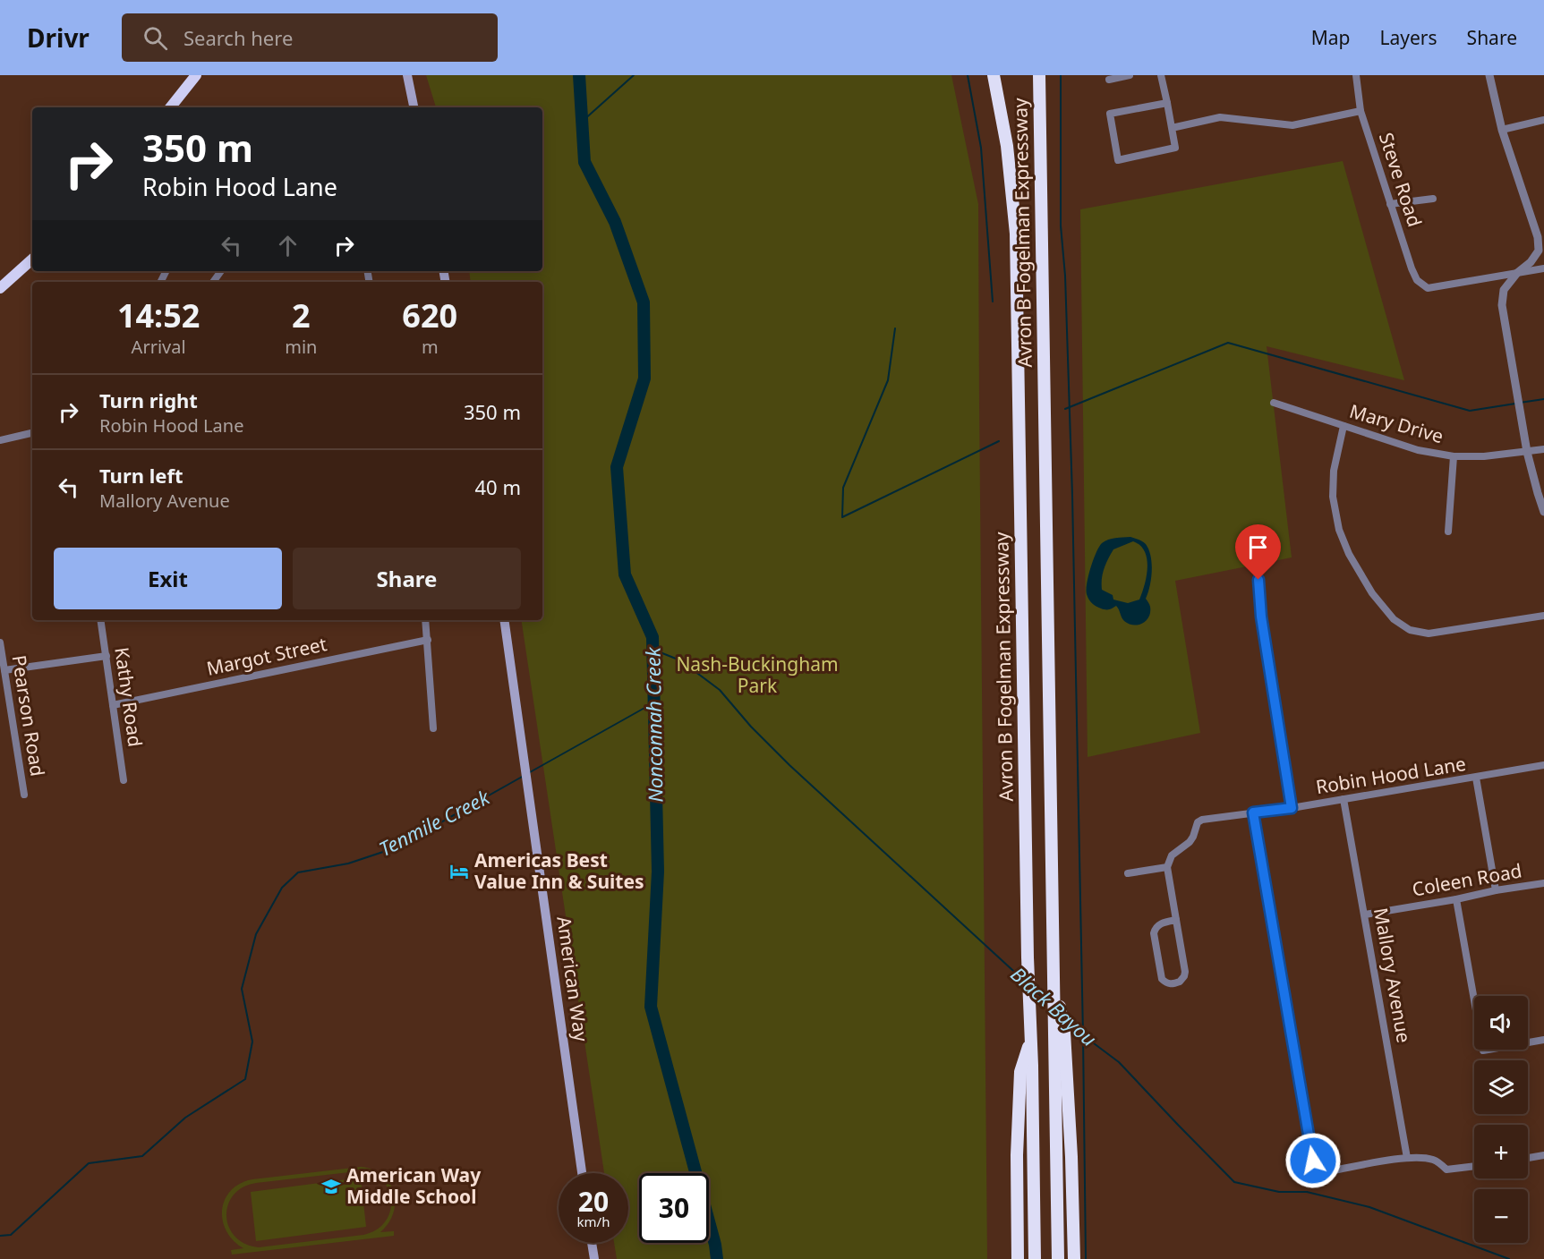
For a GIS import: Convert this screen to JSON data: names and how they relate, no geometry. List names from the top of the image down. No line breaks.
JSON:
{"streets":{"highway":["Avron B Fogelman Expressway"],"main road":["American Way"],"street":["Steve Road","Mary Drive","Margot Street","Kathy Road","Pearson Road","Robin Hood Lane","Coleen Road","Mallory Avenue"]},"crossings":[["Margot Street","Kathy Road"],["Robin Hood Lane","Mallory Avenue"],["Coleen Road","Mallory Avenue"]],"water":["Nonconnah Creek","Tenmile Creek","Black Bayou"],"parks":["Nash-Buckingham Park"],"places":{"hotel":["Americas Best Value Inn & Suites"],"school or university":["American Way Middle School"]},"page":{"header":"Drivr","search":"Search here","nav":["Map","Layers","Share"],"turn":["350 m","Robin Hood Lane"],"eta":["14:52","Arrival","2","min","620","m"],"list":[{"name":"Turn right","note":"Robin Hood Lane","value":"350 m"},{"name":"Turn left","note":"Mallory Avenue","value":"40 m"}],"buttons":["Exit","Share"],"map_buttons":["+","−"],"speed":"20 km/h","limit":"30"}}
